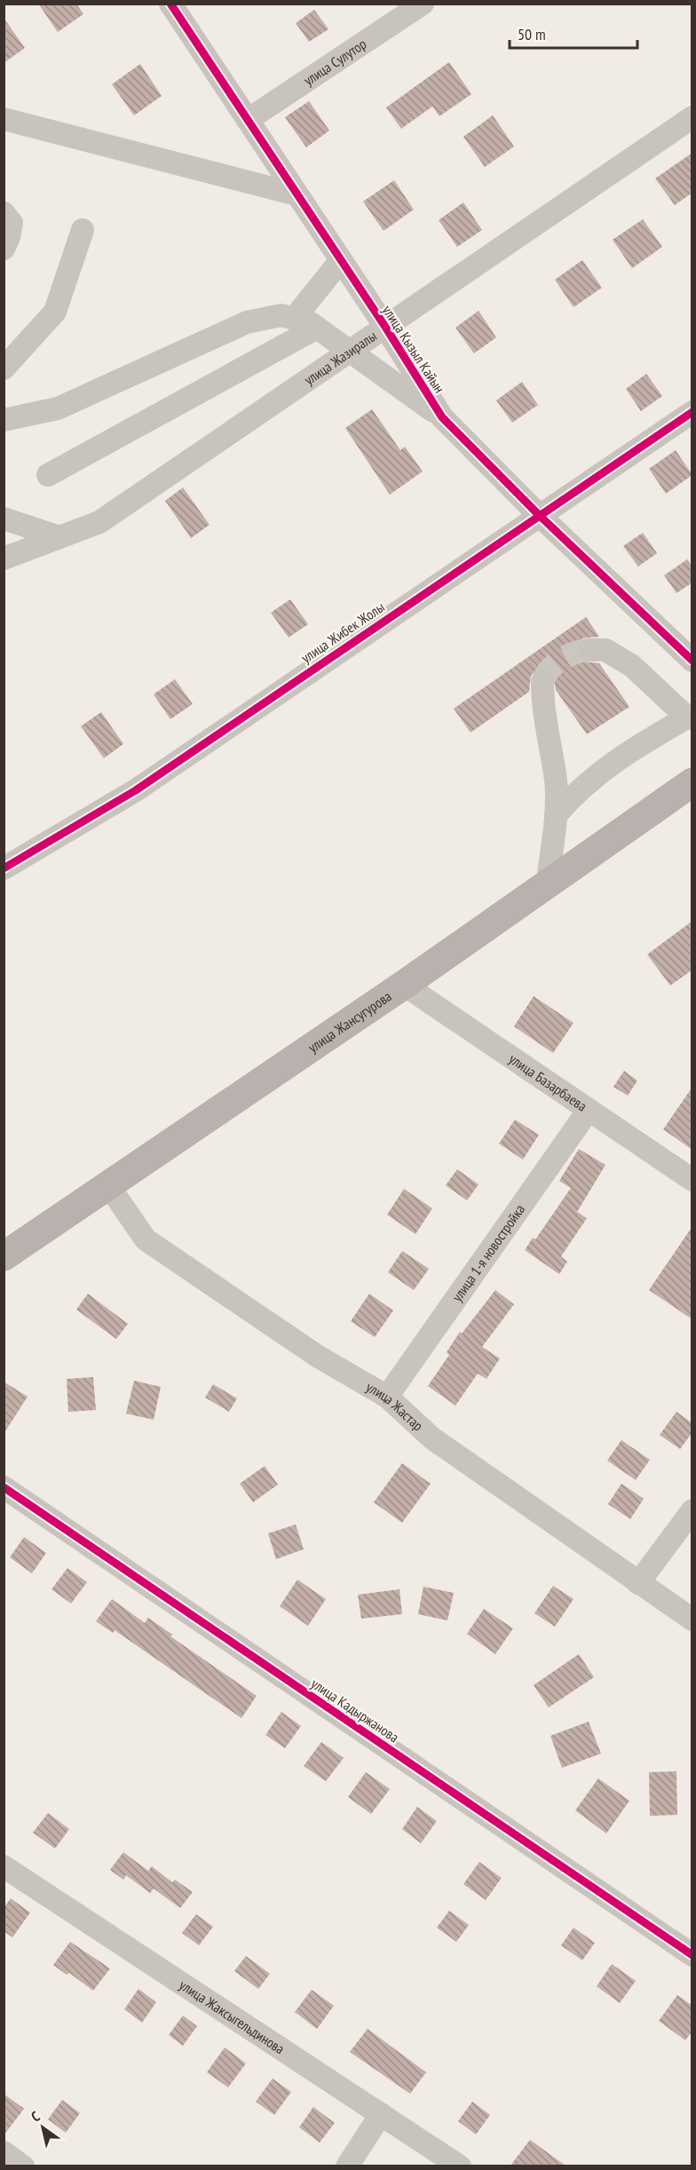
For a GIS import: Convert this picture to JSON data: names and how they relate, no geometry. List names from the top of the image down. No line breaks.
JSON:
{"streets":{"main road":["улица Жансугурова"],"street":["улица Сулутор","улица Кызыл Кайын","улица Жазиралы","улица Жибек Жолы","улица Базарбаева","улица 1-я новостройка","улица Жастар","улица Кадыржанова","улица Жаксыгельдинова"]},"crossings":[["улица Сулутор","улица Кызыл Кайын"],["улица Кызыл Кайын","улица Жазиралы"],["улица Кызыл Кайын","улица Жибек Жолы"],["улица Жансугурова","улица Базарбаева"],["улица Жансугурова","улица Жастар"],["улица Базарбаева","улица 1-я новостройка"],["улица 1-я новостройка","улица Жастар"]],"scale_bar":"50 m","north":"top left"}
